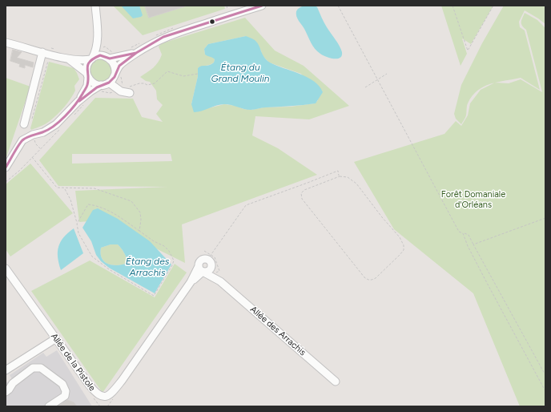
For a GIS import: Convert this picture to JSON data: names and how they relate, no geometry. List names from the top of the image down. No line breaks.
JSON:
{"streets":{"street":["Allée des Arrachis","Allée de la Pistole"]},"water":["Étang du Grand Moulin","Étang des Arrachis"],"parks":["Forêt Domaniale d'Orléans"]}
